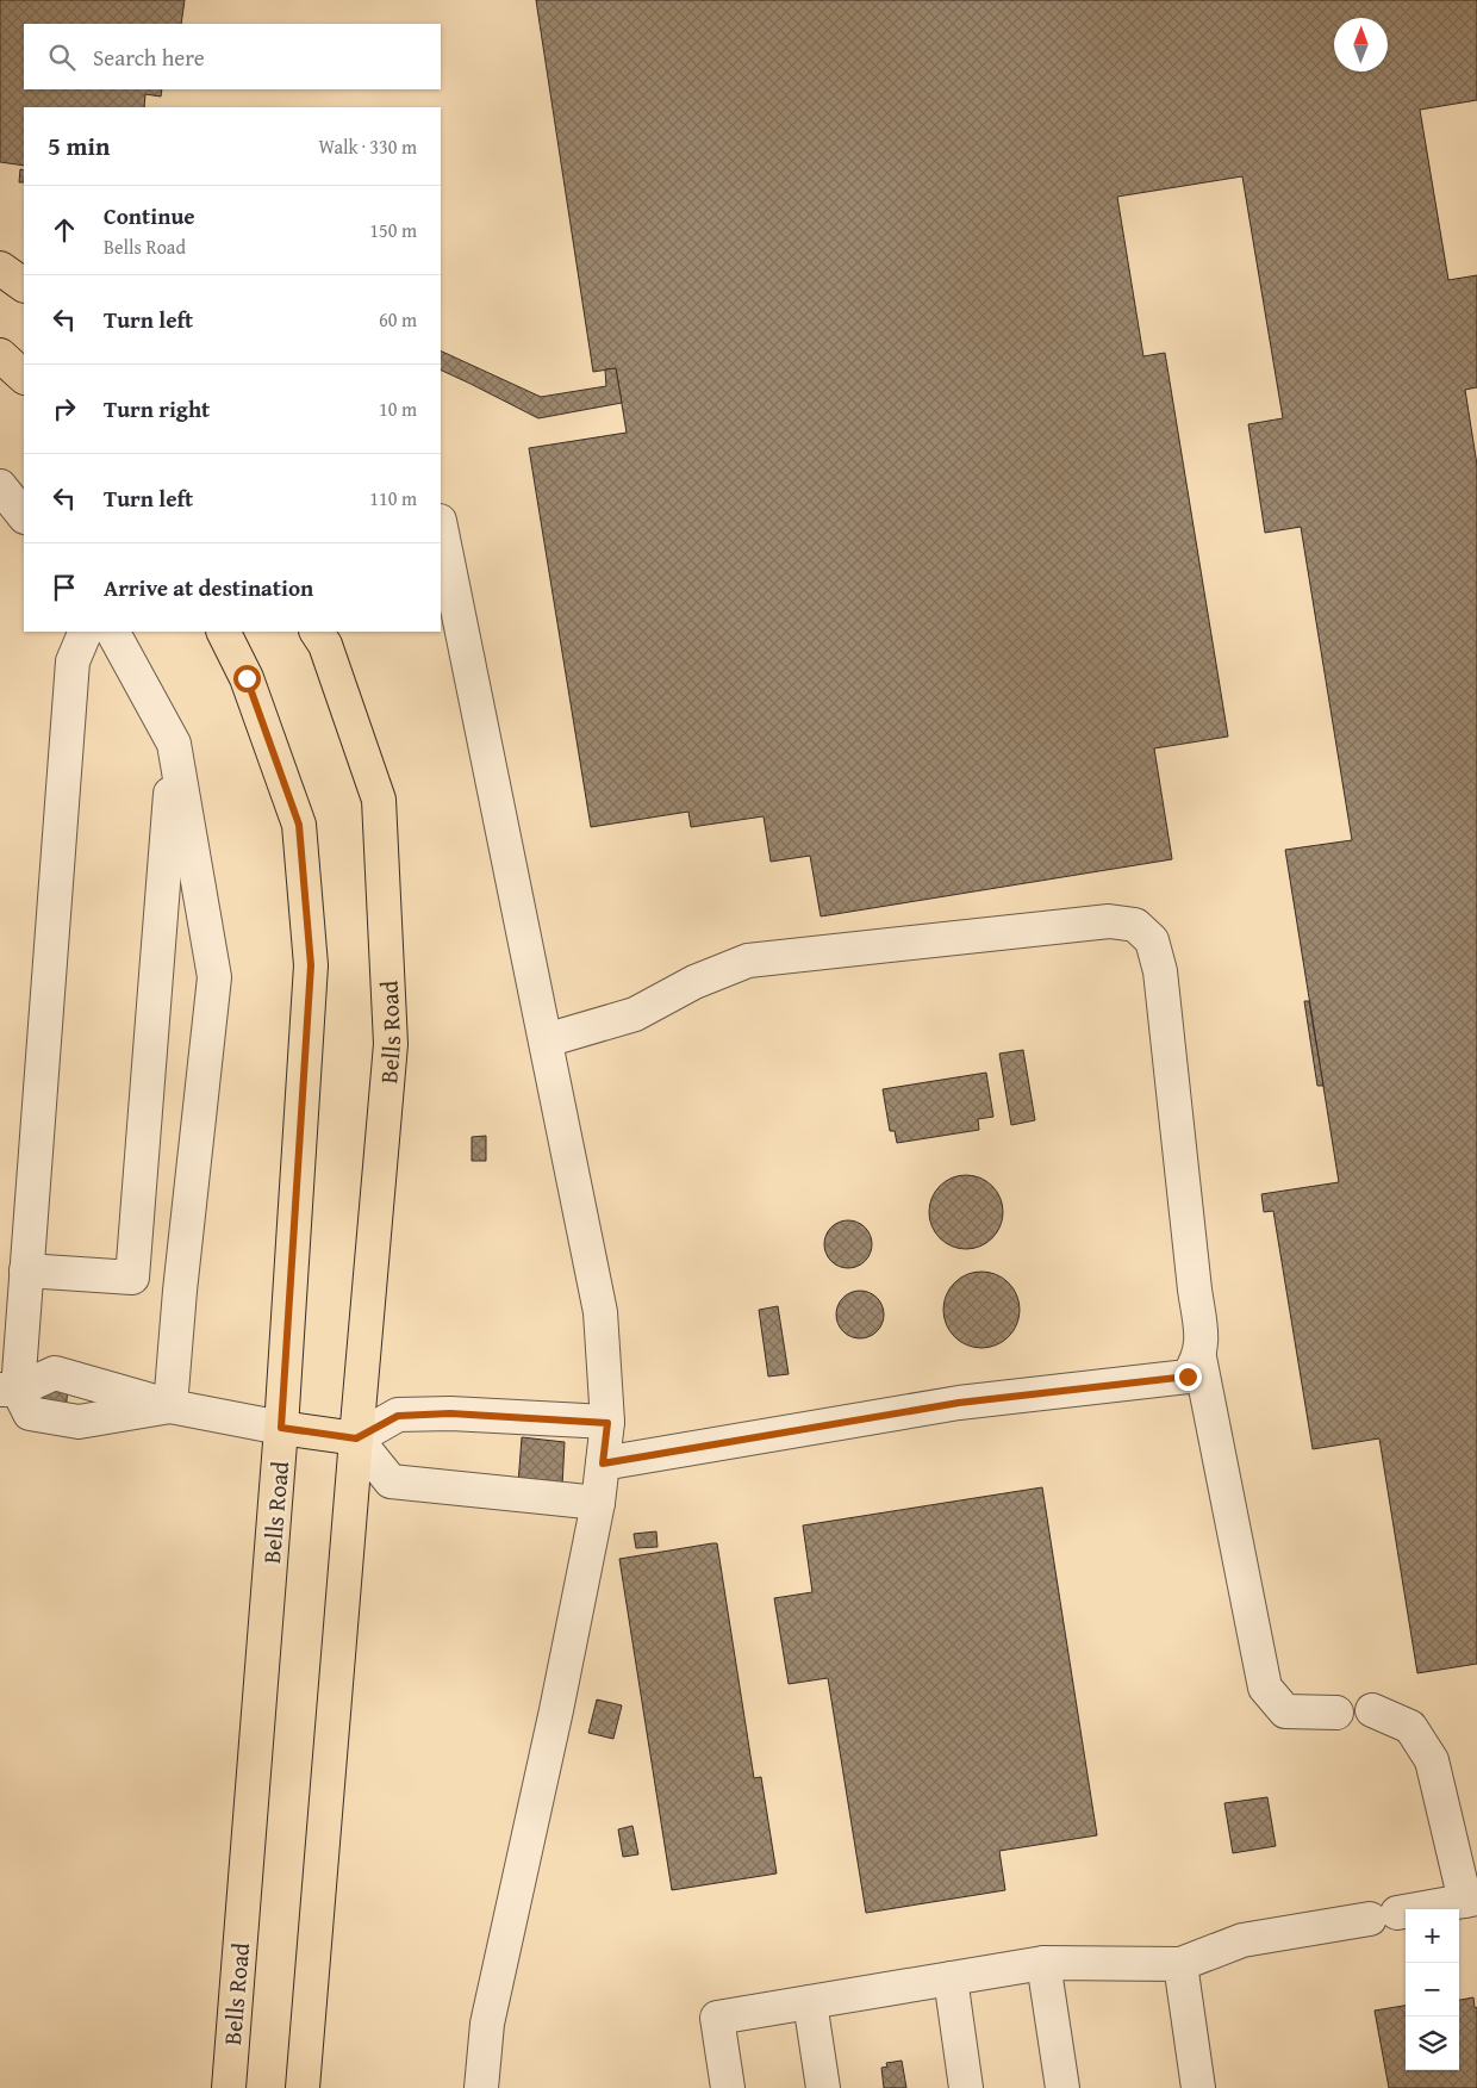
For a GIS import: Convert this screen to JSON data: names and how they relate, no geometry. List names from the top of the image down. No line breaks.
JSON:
{"streets":{"main road":["Bells Road"]},"north":"top","page":{"search":"Search here","heading":["5 min","Walk · 330 m"],"list":[["Continue","Bells Road","150 m"],["Turn left","60 m"],["Turn right","10 m"],["Turn left","110 m"],"Arrive at destination"],"map_buttons":["+","−"]}}
